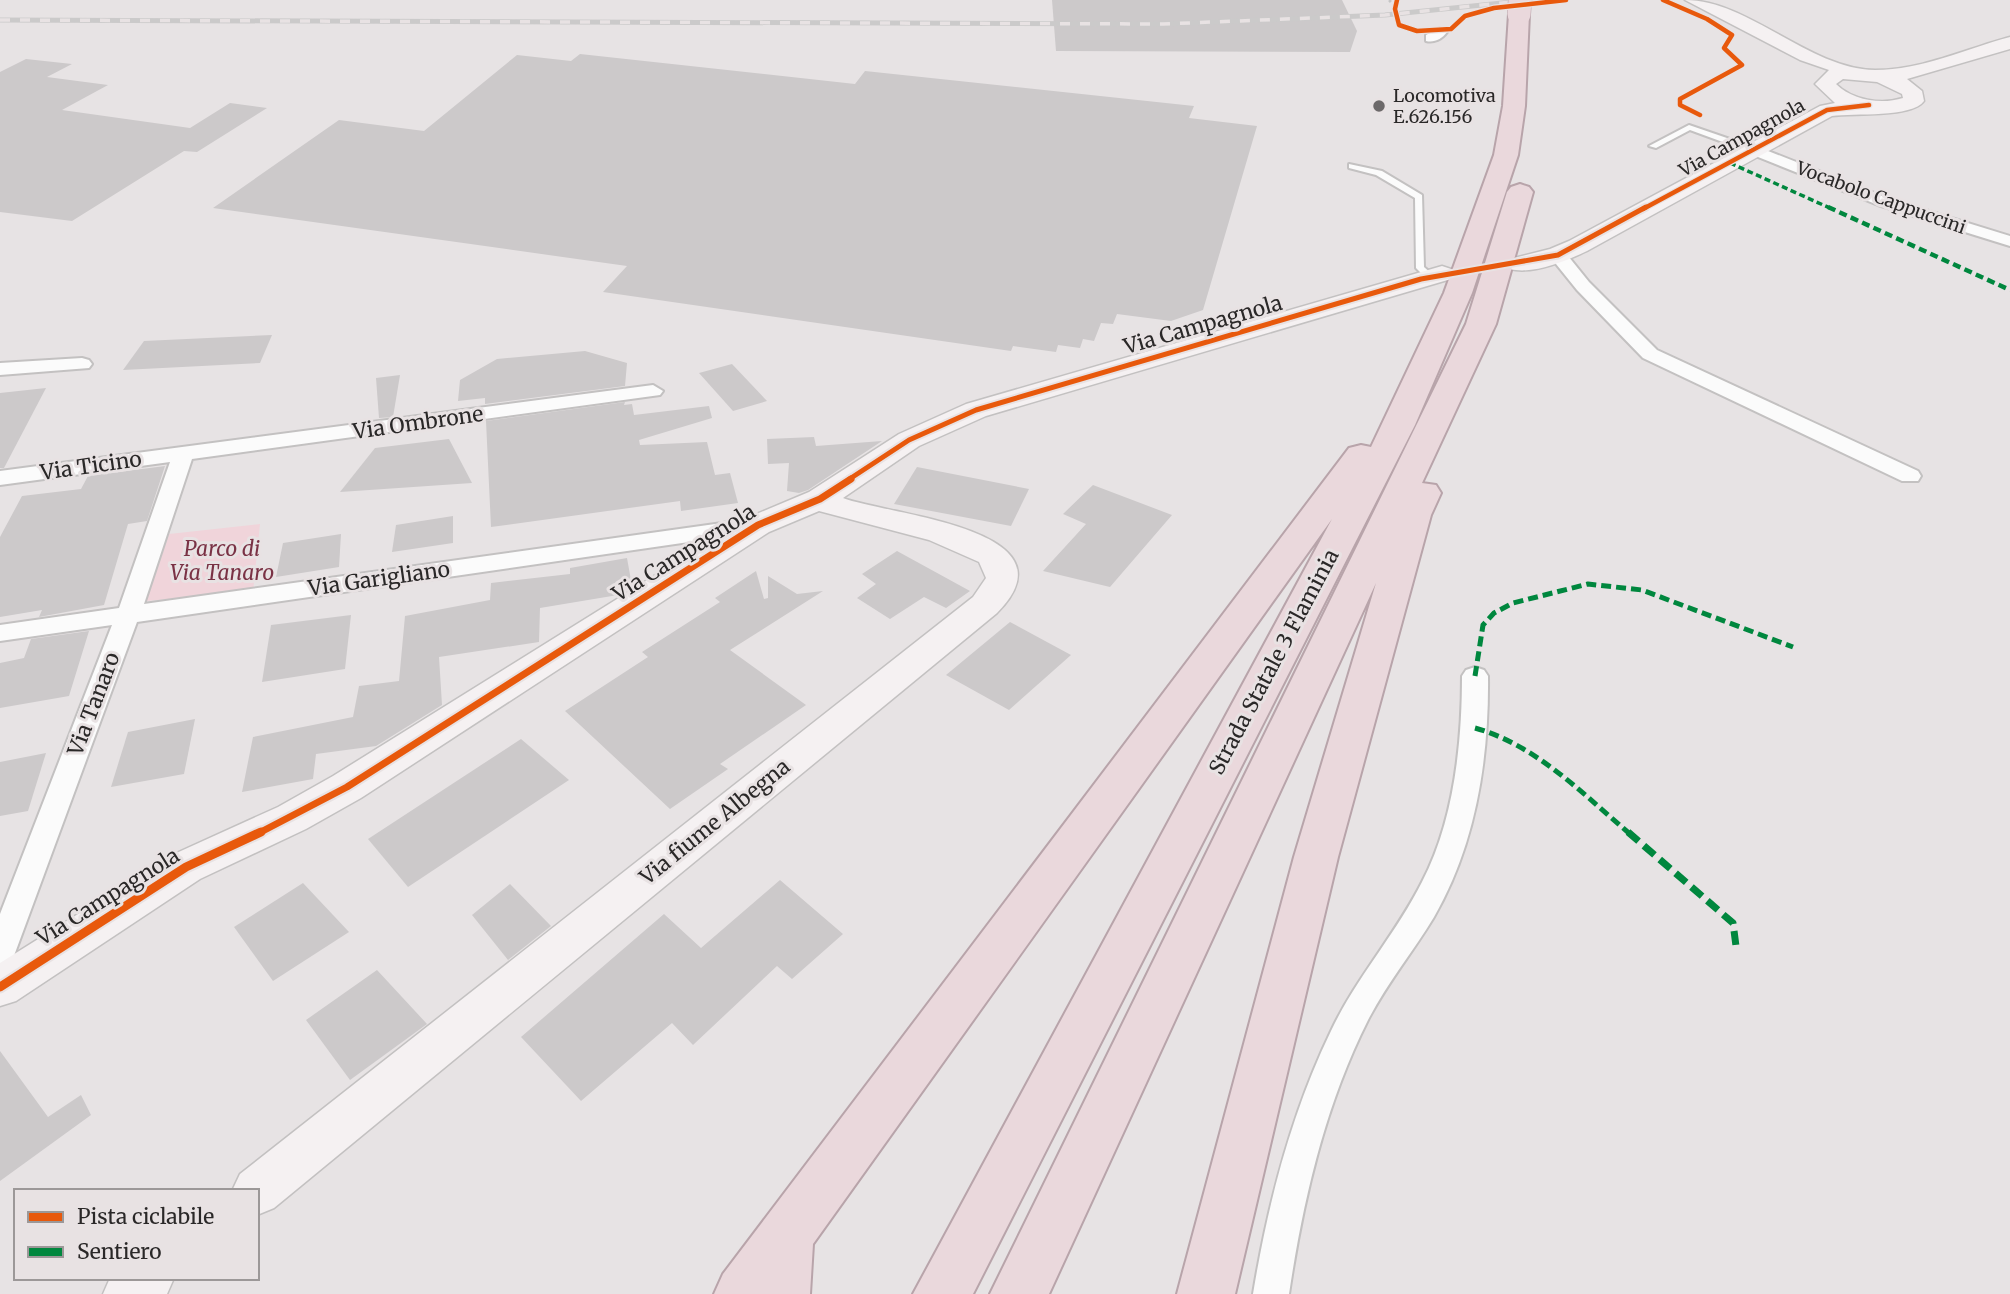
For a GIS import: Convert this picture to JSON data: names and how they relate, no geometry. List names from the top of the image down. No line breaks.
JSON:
{"streets":{"highway":["Strada Statale 3 Flaminia"],"street":["Via Campagnola","Vocabolo Cappuccini","Via Ombrone","Via Ticino","Via Garigliano","Via Tanaro","Via fiume Albegna"]},"crossings":[["Via Campagnola","Vocabolo Cappuccini"],["Via Campagnola","Via Garigliano"],["Via Campagnola","Via fiume Albegna"],["Via Ombrone","Via Ticino"],["Via Ombrone","Via Tanaro"],["Via Ticino","Via Tanaro"],["Via Garigliano","Via Tanaro"]],"parks":["Parco di Via Tanaro"],"places":["Locomotiva E.626.156"],"legend":["Pista ciclabile","Sentiero"]}
